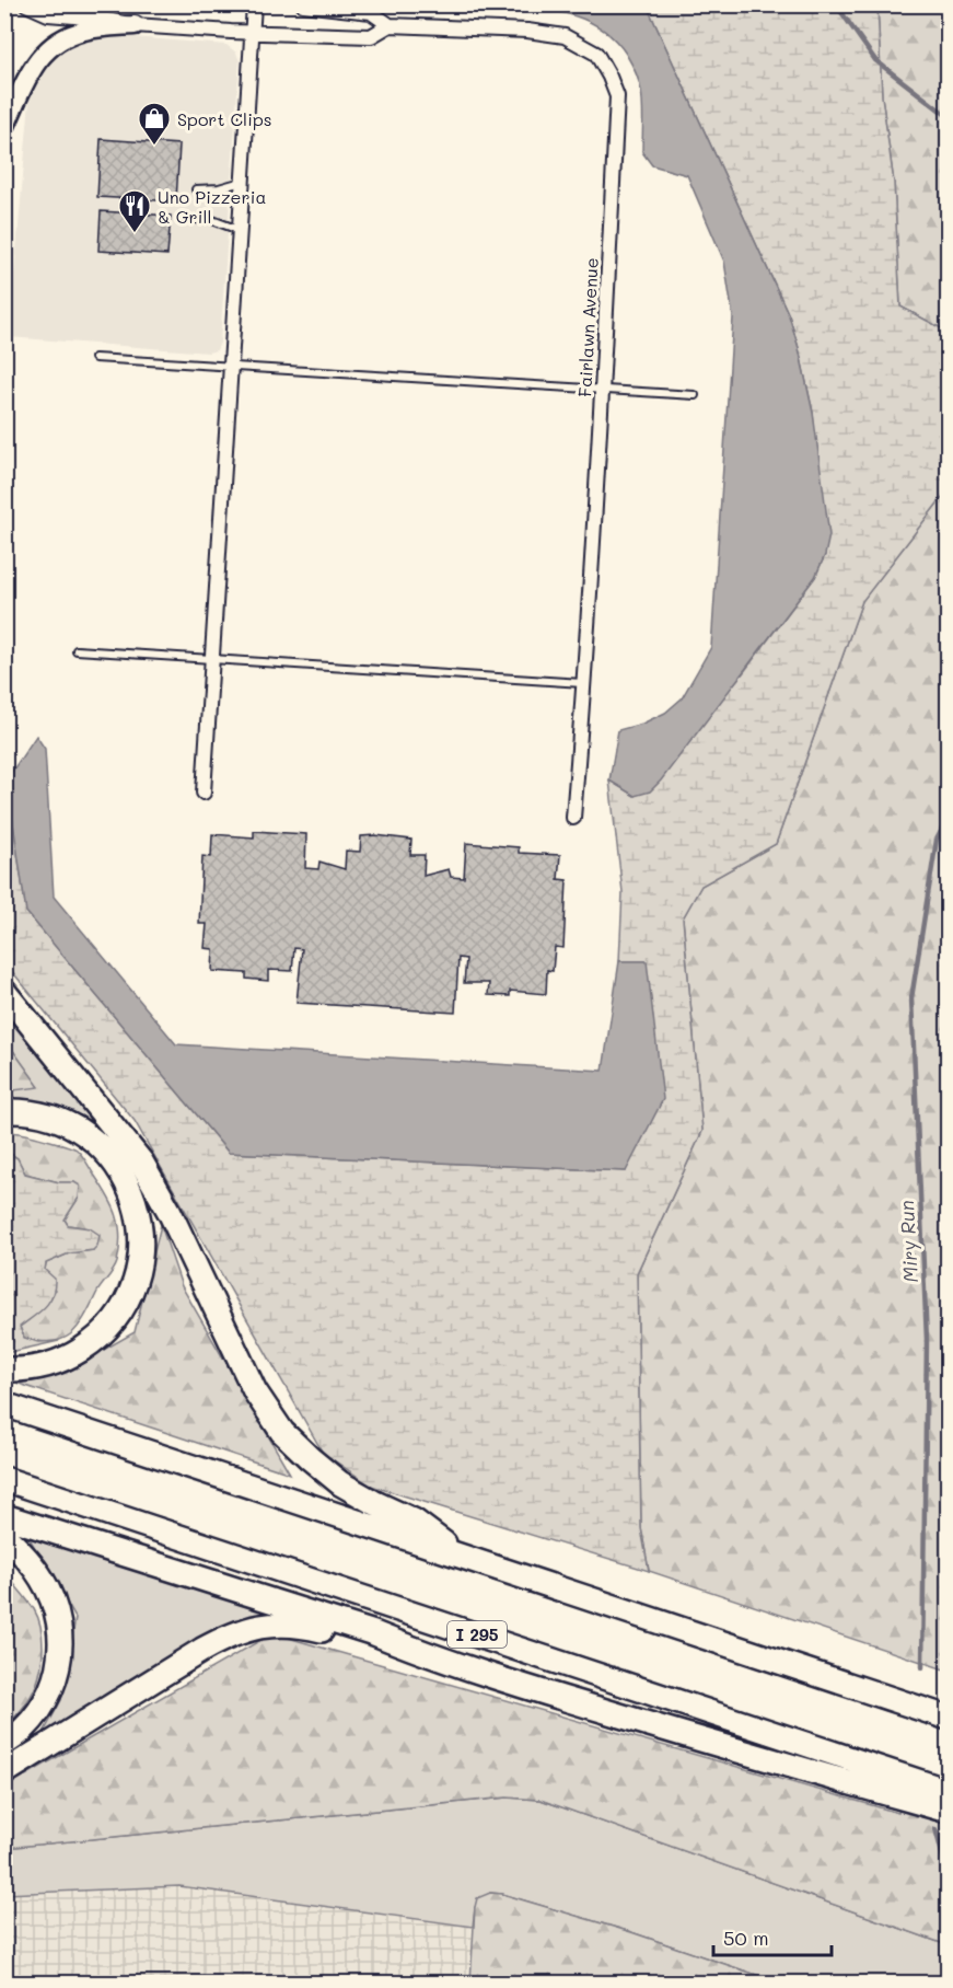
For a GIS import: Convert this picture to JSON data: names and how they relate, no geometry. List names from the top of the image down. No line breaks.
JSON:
{"streets":{"highway":["I 295"],"street":["Fairlawn Avenue"]},"water":["Miry Run"],"places":{"shop":["Sport Clips"],"restaurant":["Uno Pizzeria & Grill"]},"scale_bar":"50 m"}
